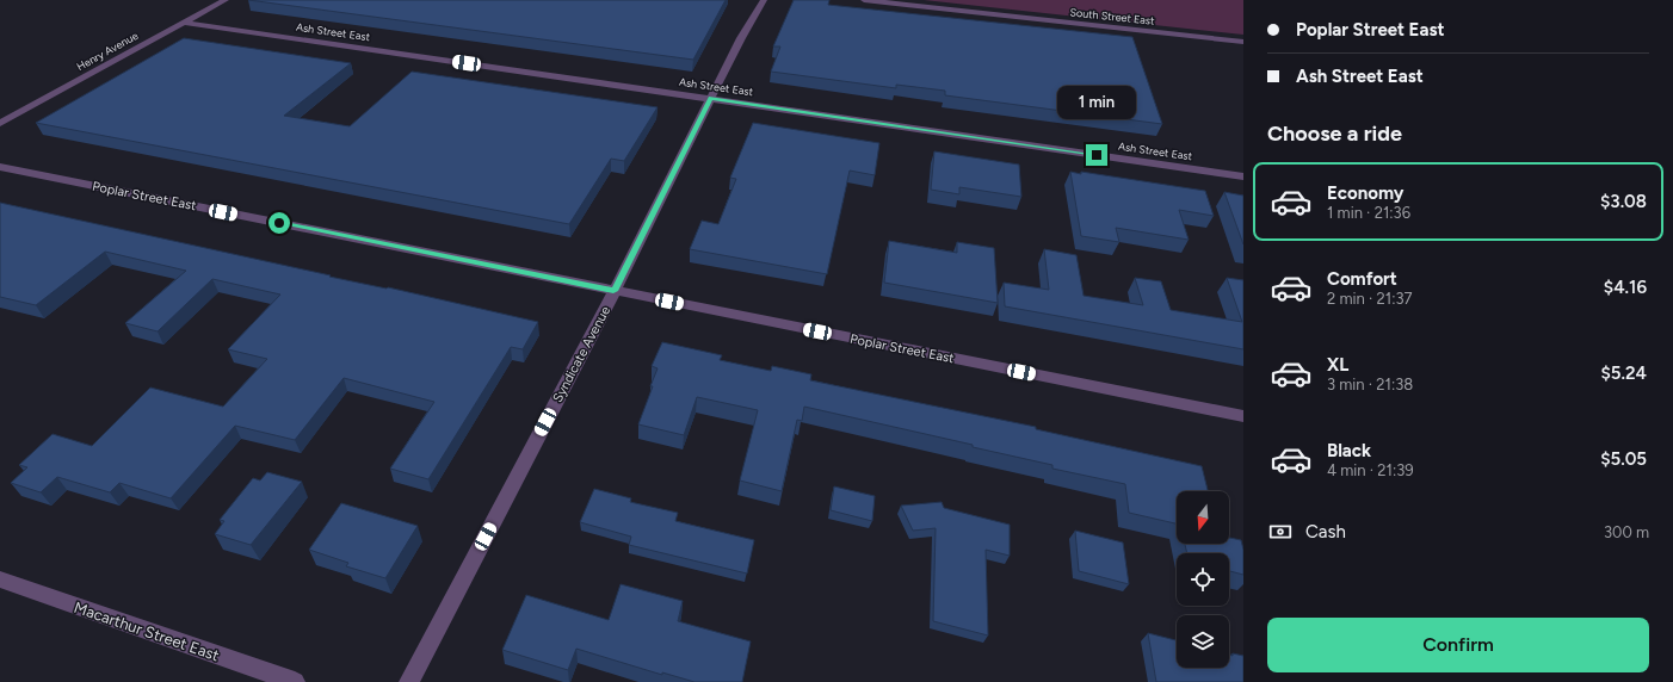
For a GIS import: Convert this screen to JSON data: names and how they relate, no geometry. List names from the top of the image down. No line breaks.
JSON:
{"streets":{"street":["South Street East","Ash Street East","Henry Avenue","Poplar Street East","Syndicate Avenue","Macarthur Street East"]},"crossings":[["Ash Street East","Henry Avenue"],["Ash Street East","Syndicate Avenue"],["Poplar Street East","Syndicate Avenue"]],"north":"bottom","page":{"banner":["Poplar Street East","Ash Street East"],"bubble":"1 min","heading":"Choose a ride","list":[{"name":"Economy","note":"1 min · 21:36","value":"$3.08"},{"name":"Comfort","note":"2 min · 21:37","value":"$4.16"},{"name":"XL","note":"3 min · 21:38","value":"$5.24"},{"name":"Black","note":"4 min · 21:39","value":"$5.05"}],"pay":["Cash","300 m"],"buttons":"Confirm"}}
